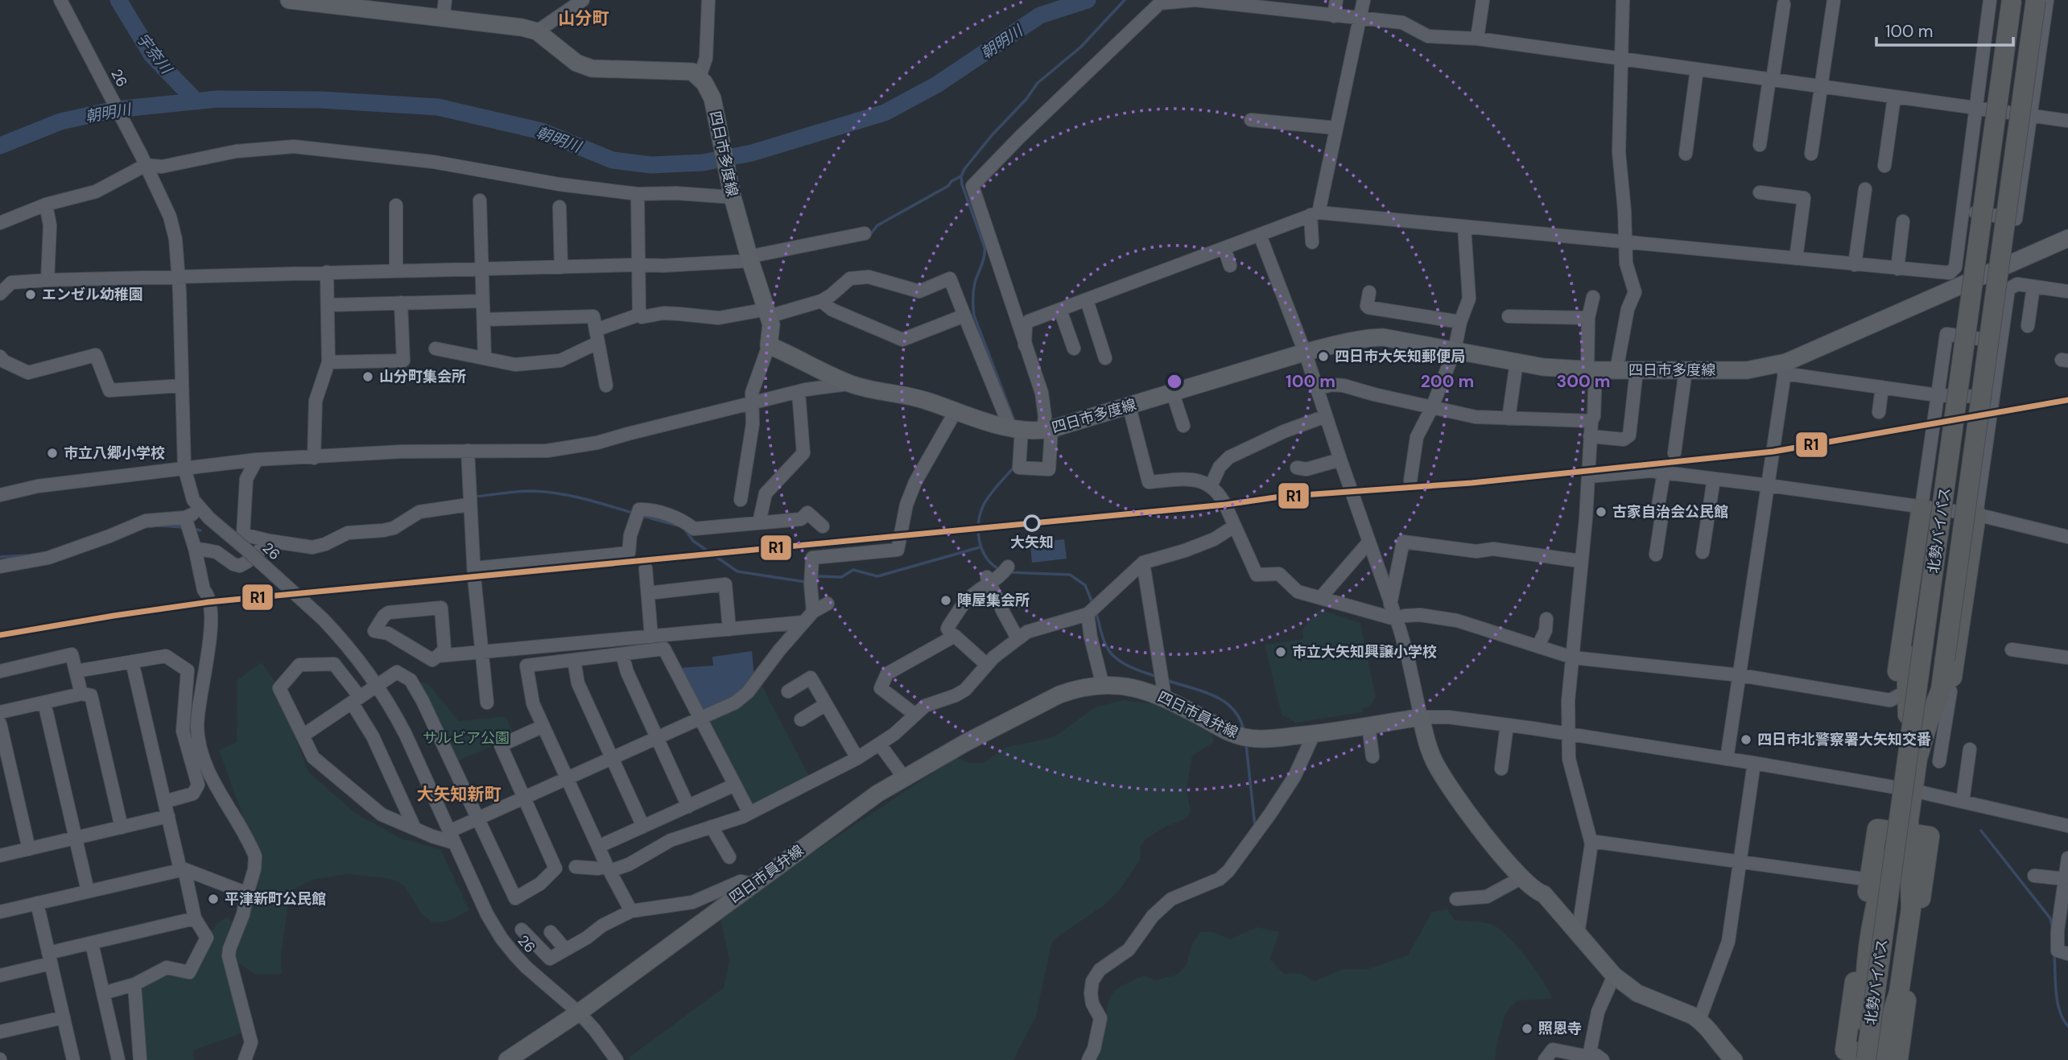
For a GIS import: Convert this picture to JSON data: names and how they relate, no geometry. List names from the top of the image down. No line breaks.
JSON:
{"streets":{"highway":["北勢バイパス"],"main road":["四日市多度線","四日市員弁線"],"street":["26"]},"crossings":[["26","四日市員弁線"]],"districts":["山分町","大矢知新町"],"water":["朝明川","宇奈川"],"parks":["サルビア公園"],"places":["エンゼル幼稚園","四日市大矢知郵便局","山分町集会所","市立八郷小学校","古家自治会公民館","大矢知","陣屋集会所","市立大矢知興譲小学校","四日市北警察署大矢知交番","平津新町公民館","照恩寺"],"lines":["transit line R1"],"scale_bar":"100 m","rings":["100 m","200 m","300 m"]}
